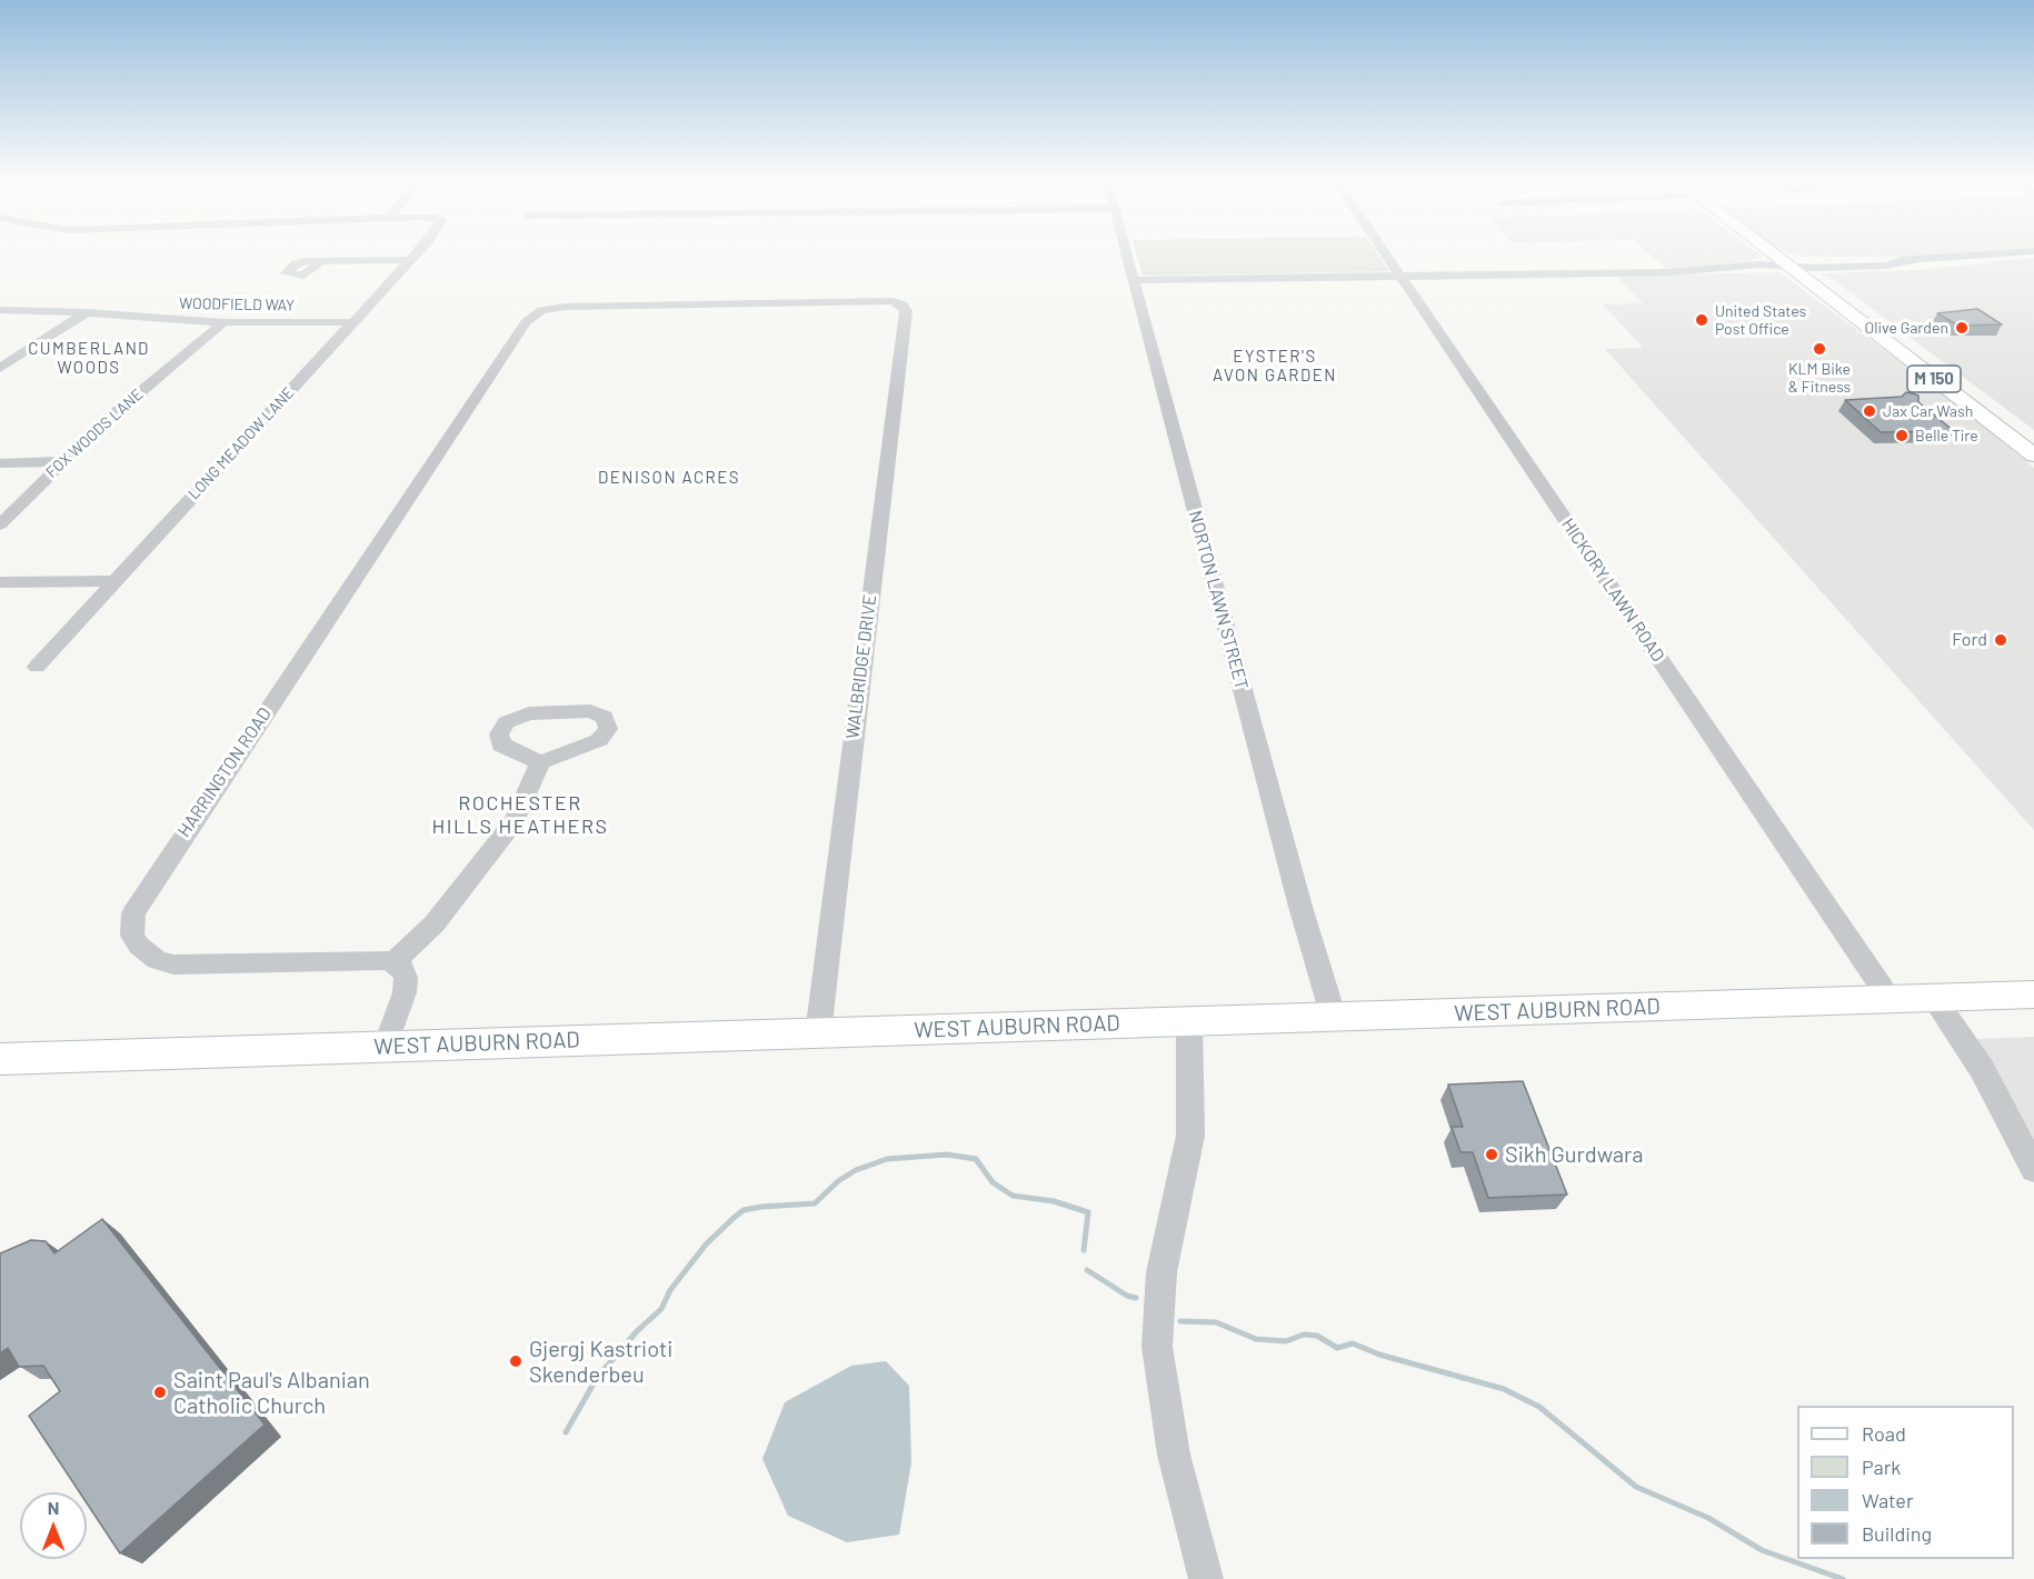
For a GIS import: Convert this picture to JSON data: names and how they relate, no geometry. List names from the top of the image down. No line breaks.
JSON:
{"streets":{"main road":["M 150","WEST AUBURN ROAD"],"street":["WOODFIELD WAY","FOX WOODS LANE","LONG MEADOW LANE","HICKORY LAWN ROAD","NORTON LAWN STREET","WALBRIDGE DRIVE","HARRINGTON ROAD"]},"crossings":[["WOODFIELD WAY","FOX WOODS LANE"],["WOODFIELD WAY","LONG MEADOW LANE"],["HICKORY LAWN ROAD","WEST AUBURN ROAD"],["NORTON LAWN STREET","WEST AUBURN ROAD"],["WALBRIDGE DRIVE","HARRINGTON ROAD"],["WALBRIDGE DRIVE","WEST AUBURN ROAD"]],"districts":["CUMBERLAND WOODS","EYSTER'S AVON GARDEN","DENISON ACRES","ROCHESTER HILLS HEATHERS"],"places":["United States Post Office","Olive Garden","KLM Bike & Fitness","Jax Car Wash","Belle Tire","Ford","Sikh Gurdwara","Gjergj Kastrioti Skenderbeu","Saint Paul's Albanian Catholic Church"],"legend":["Road","Park","Water","Building"],"north":"top"}
